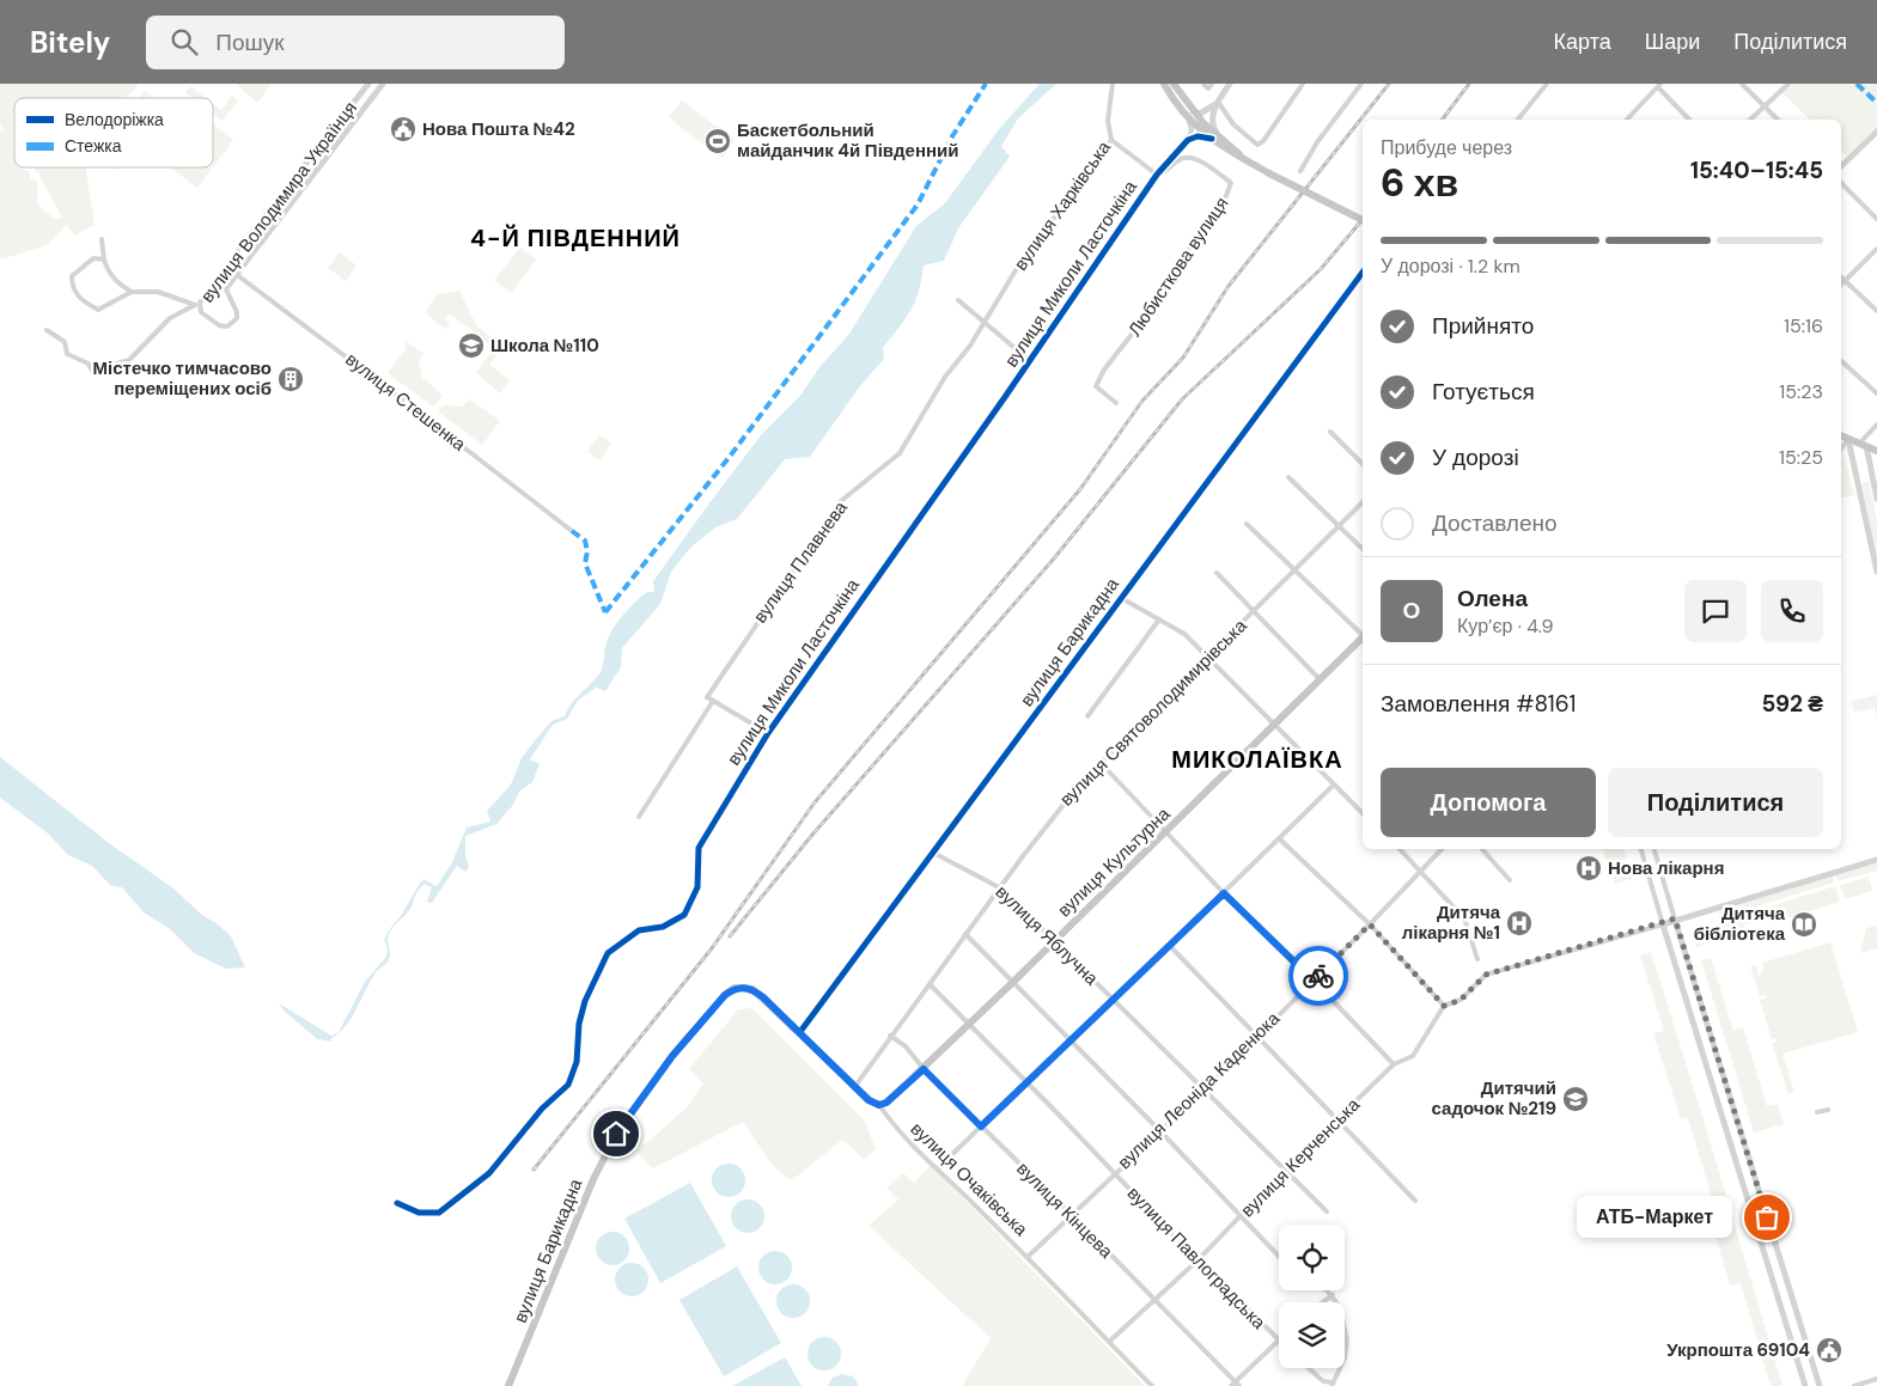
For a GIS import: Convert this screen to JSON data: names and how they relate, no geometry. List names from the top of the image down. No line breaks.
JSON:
{"streets":{"main road":["вулиця Барикадна","вулиця Культурна","вулиця Очаківська"],"street":["вулиця Володимира Українця","вулиця Харківська","Любисткова вулиця","вулиця Миколи Ласточкіна","вулиця Стешенка","вулиця Плавнева","вулиця Святоволодимирівська","вулиця Яблучна","вулиця Леоніда Каденюка","вулиця Керченська","вулиця Кінцева","вулиця Павлоградська"]},"crossings":[["вулиця Володимира Українця","вулиця Стешенка"],["вулиця Харківська","вулиця Плавнева"],["Любисткова вулиця","вулиця Миколи Ласточкіна"],["вулиця Барикадна","вулиця Яблучна"],["вулиця Барикадна","вулиця Очаківська"],["вулиця Святоволодимирівська","вулиця Яблучна"],["вулиця Святоволодимирівська","вулиця Очаківська"],["вулиця Святоволодимирівська","вулиця Кінцева"],["вулиця Святоволодимирівська","вулиця Павлоградська"],["вулиця Культурна","вулиця Яблучна"],["вулиця Культурна","вулиця Очаківська"],["вулиця Культурна","вулиця Кінцева"],["вулиця Культурна","вулиця Павлоградська"],["вулиця Яблучна","вулиця Леоніда Каденюка"],["вулиця Яблучна","вулиця Керченська"],["вулиця Леоніда Каденюка","вулиця Очаківська"],["вулиця Леоніда Каденюка","вулиця Кінцева"],["вулиця Леоніда Каденюка","вулиця Павлоградська"],["вулиця Керченська","вулиця Очаківська"],["вулиця Керченська","вулиця Кінцева"],["вулиця Керченська","вулиця Павлоградська"]],"districts":["4-Й ПІВДЕННИЙ","МИКОЛАЇВКА"],"places":{"public building":["Нова Пошта №42","Укрпошта 69104"],"sports":["Баскетбольний майданчик 4й Південний"],"school or university":["Школа №110","Дитячий садочок №219"],"building":["Містечко тимчасово переміщених осіб"],"hospital":["Нова лікарня","Дитяча лікарня №1"],"library":["Дитяча бібліотека"],"other":["АТБ-Маркет"]},"legend":["Велодоріжка","Стежка"],"page":{"header":"Bitely","search":"Пошук","nav":["Карта","Шари","Поділитися"],"heading":["6 хв","Прибуде через","15:40–15:45"],"panel":["Олена","Кур’єр · 4.9","Замовлення #8161","592 ₴"],"bar":"У дорозі · 1.2 km","list":[["Прийнято","15:16"],["Готується","15:23"],["У дорозі","15:25"],"Доставлено"],"round":"О","buttons":["Допомога","Поділитися"],"bubble":"АТБ-Маркет"}}
